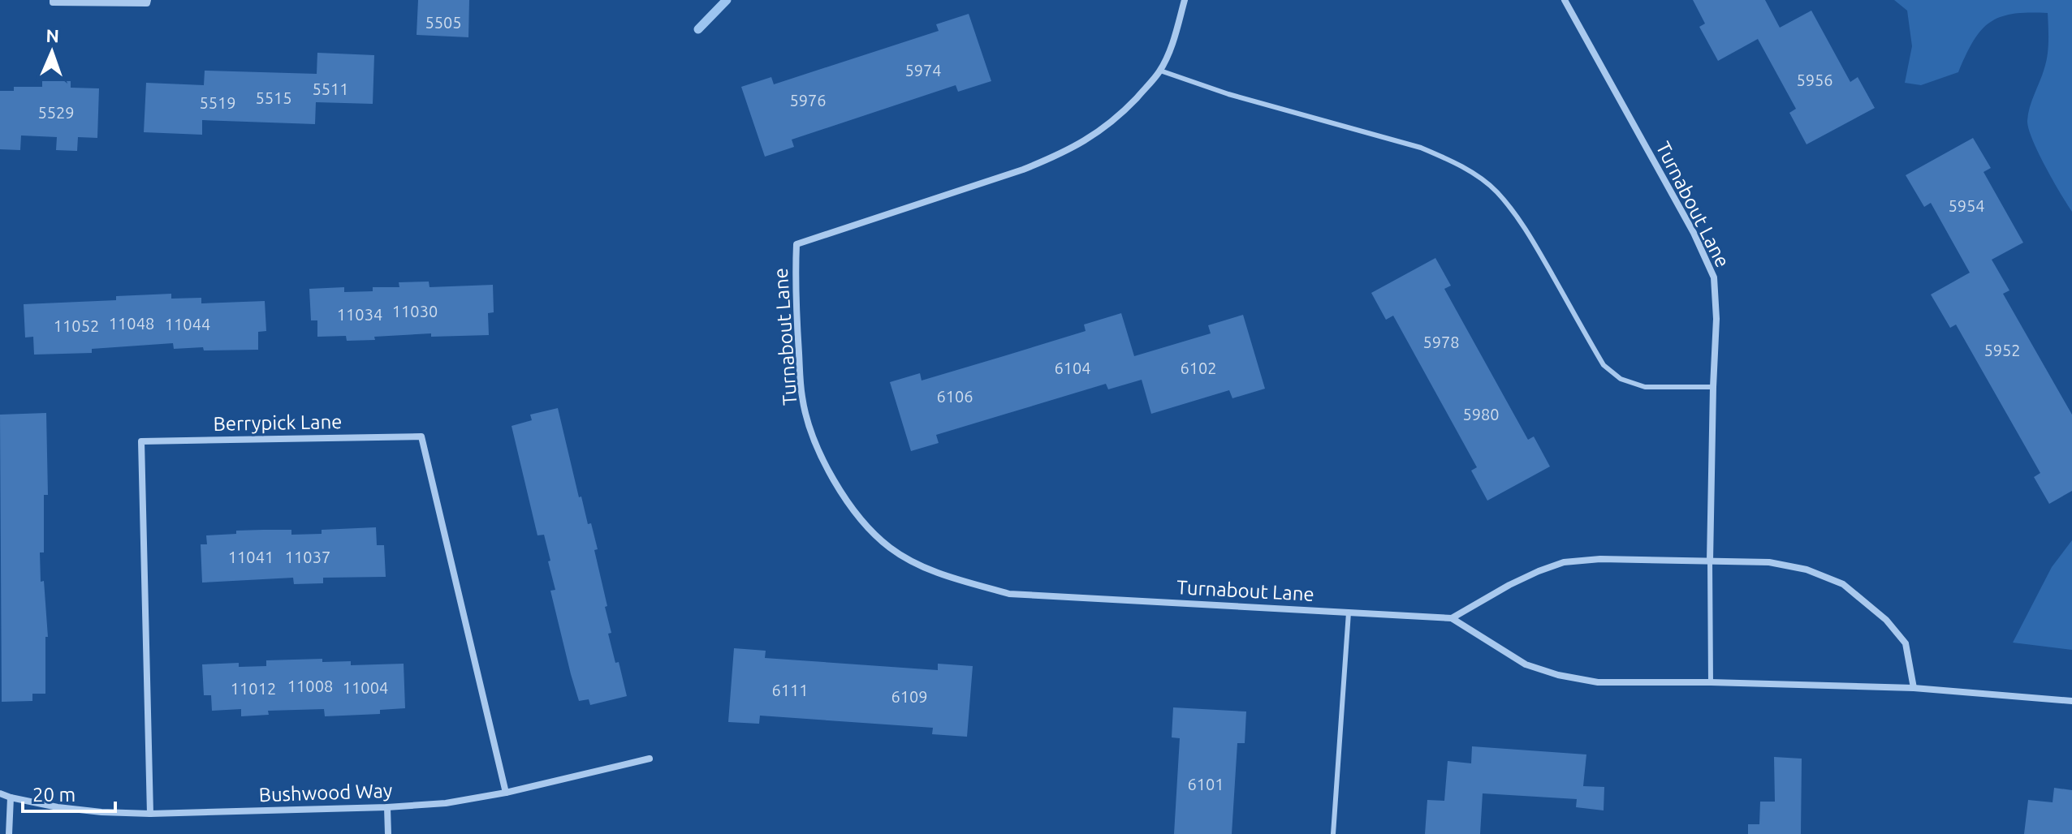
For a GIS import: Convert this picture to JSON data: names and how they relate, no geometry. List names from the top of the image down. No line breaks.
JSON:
{"streets":{"street":["Turnabout Lane","Berrypick Lane","Bushwood Way"]},"crossings":[["Berrypick Lane","Bushwood Way"]],"house_numbers":["5505","5974","5956","5511","5515","5976","5519","5529","5954","11030","11034","11048","11044","11052","5978","5952","6104","6102","6106","5980","11041","11037","11008","11004","11012","6111","6109","6101"],"scale_bar":"20 m","north":"top"}
